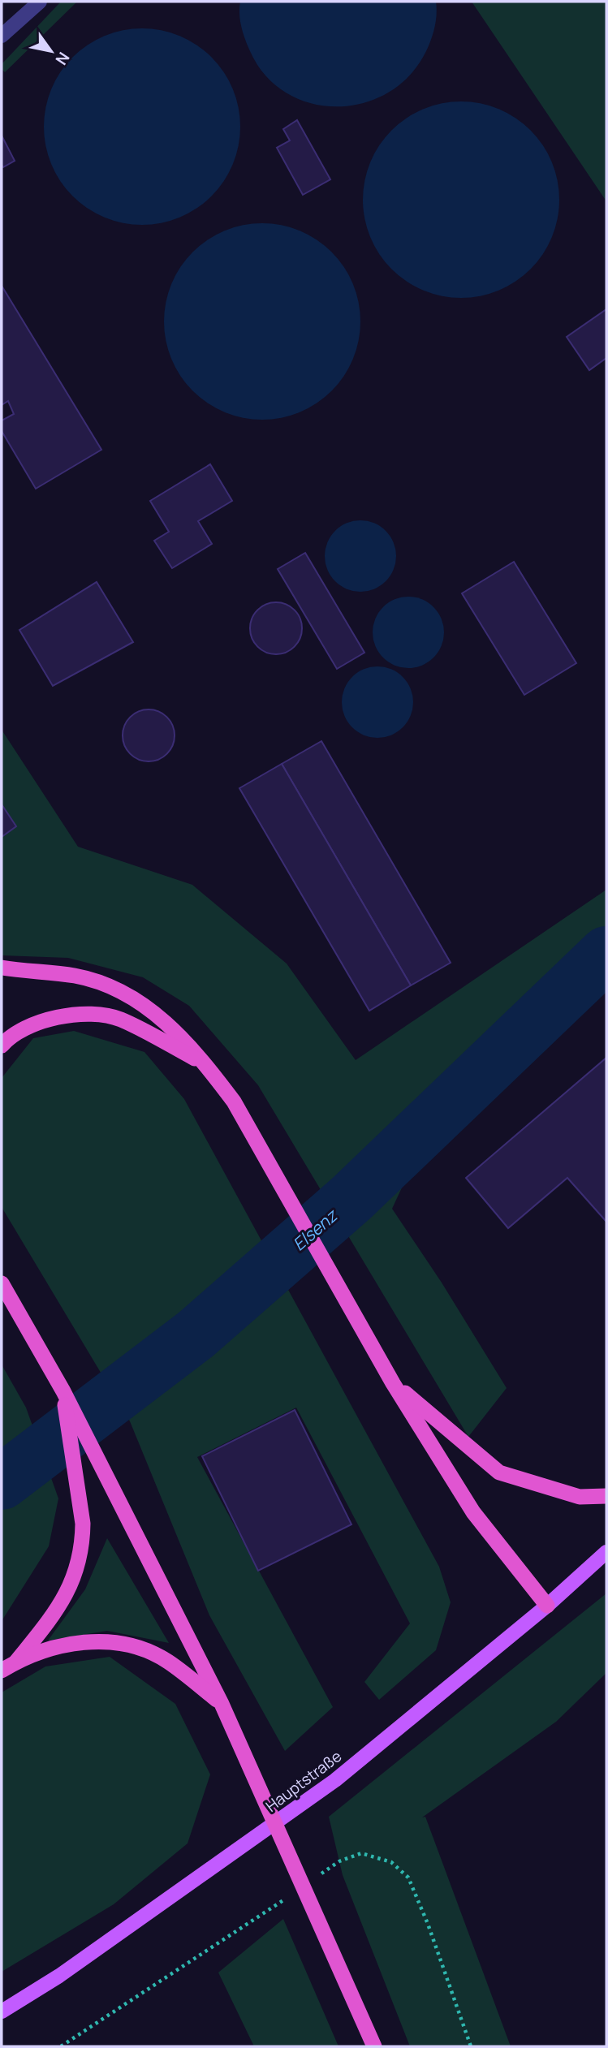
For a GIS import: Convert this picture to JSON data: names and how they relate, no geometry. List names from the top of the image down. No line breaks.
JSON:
{"streets":{"main road":["Hauptstraße"]},"water":["Elsenz"],"north":"bottom right"}
